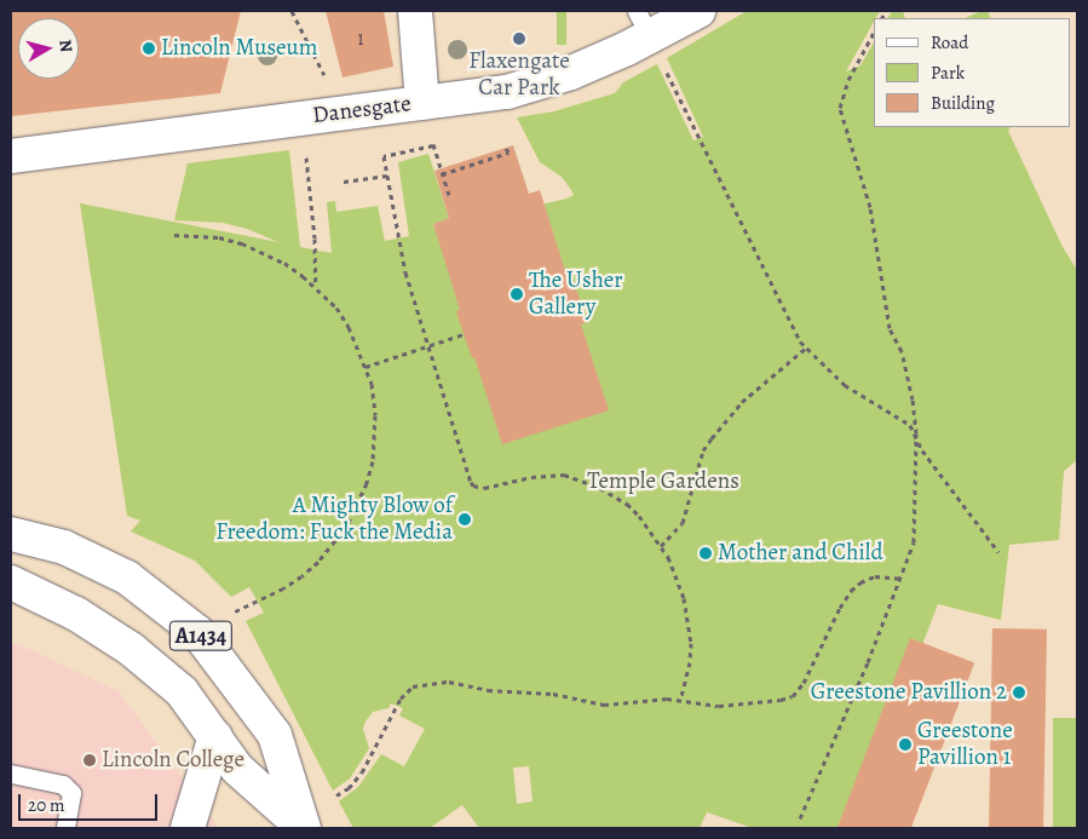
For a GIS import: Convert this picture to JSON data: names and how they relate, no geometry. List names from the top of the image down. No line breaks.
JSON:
{"streets":{"street":["Danesgate","A1434"]},"parks":["Temple Gardens"],"places":["Flaxengate Car Park","Lincoln Museum","The Usher Gallery","A Mighty Blow of Freedom: Fuck the Media","Mother and Child","Greestone Pavillion 2","Greestone Pavillion 1","Lincoln College"],"house_numbers":["1"],"legend":["Road","Park","Building"],"scale_bar":"20 m","north":"right"}
